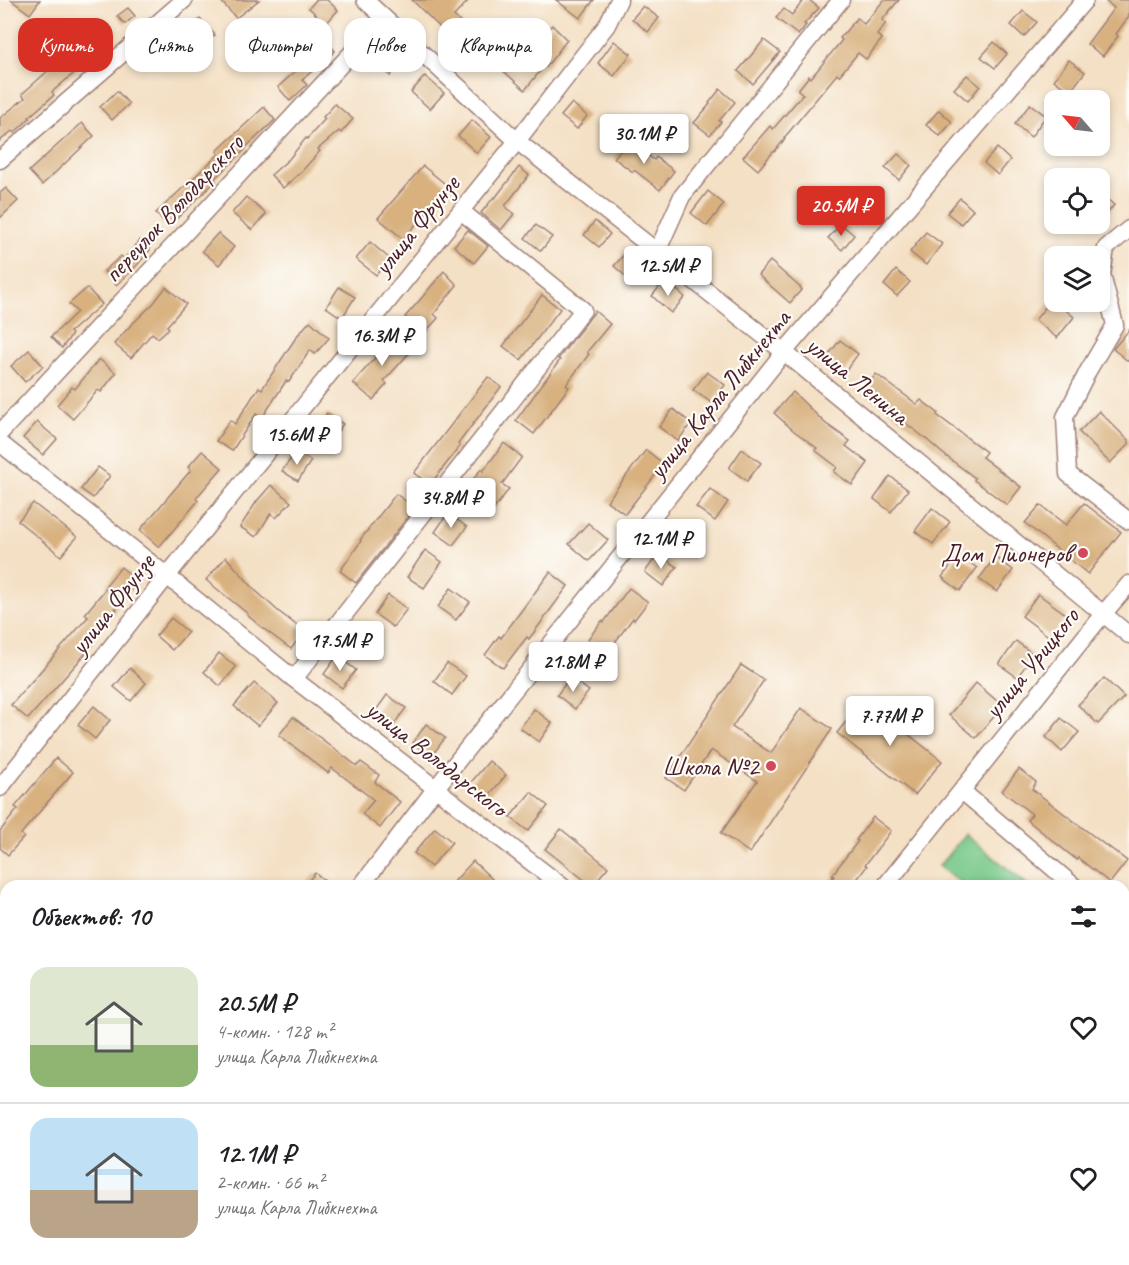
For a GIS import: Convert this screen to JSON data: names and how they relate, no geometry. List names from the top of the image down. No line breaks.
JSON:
{"streets":{"street":["переулок Володарского","улица Фрунзе","улица Ленина","улица Карла Либкнехта","улица Урицкого","улица Володарского"]},"crossings":[["улица Фрунзе","улица Ленина"],["улица Фрунзе","улица Володарского"],["улица Ленина","улица Карла Либкнехта"],["улица Ленина","улица Урицкого"],["улица Карла Либкнехта","улица Володарского"]],"places":["Дом Пионеров","Школа №2"],"north":"top left","page":{"chip":["Купить","Снять","Фильтры","Новое","Квартира"],"price":["30.1M ₽","20.5M ₽","12.5M ₽","16.3M ₽","15.6M ₽","34.8M ₽","12.1M ₽","17.5M ₽","21.8M ₽","7.77M ₽"],"heading":"Объектов: 10","list":[{"name":"20.5M ₽","note":"4-комн. · 128 m² · улица Карла Либкнехта"},{"name":"12.1M ₽","note":"2-комн. · 66 m² · улица Карла Либкнехта"}]}}
